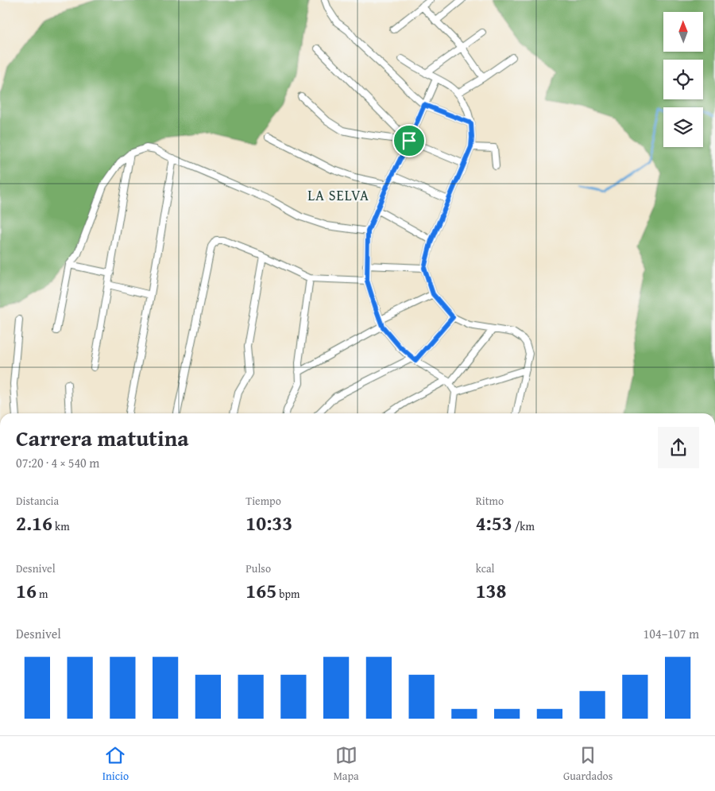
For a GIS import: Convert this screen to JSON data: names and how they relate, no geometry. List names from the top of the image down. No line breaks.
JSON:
{"districts":["LA SELVA"],"north":"top","page":{"heading":["Carrera matutina","07:20 · 4 × 540 m"],"stats":[["Distancia","2.16 km"],["Tiempo","10:33"],["Ritmo","4:53 /km"],["Desnivel","16 m"],["Pulso","165 bpm"],["kcal","138"]],"chart":["Desnivel","104–107 m"],"tabs":["Inicio","Mapa","Guardados"]}}
